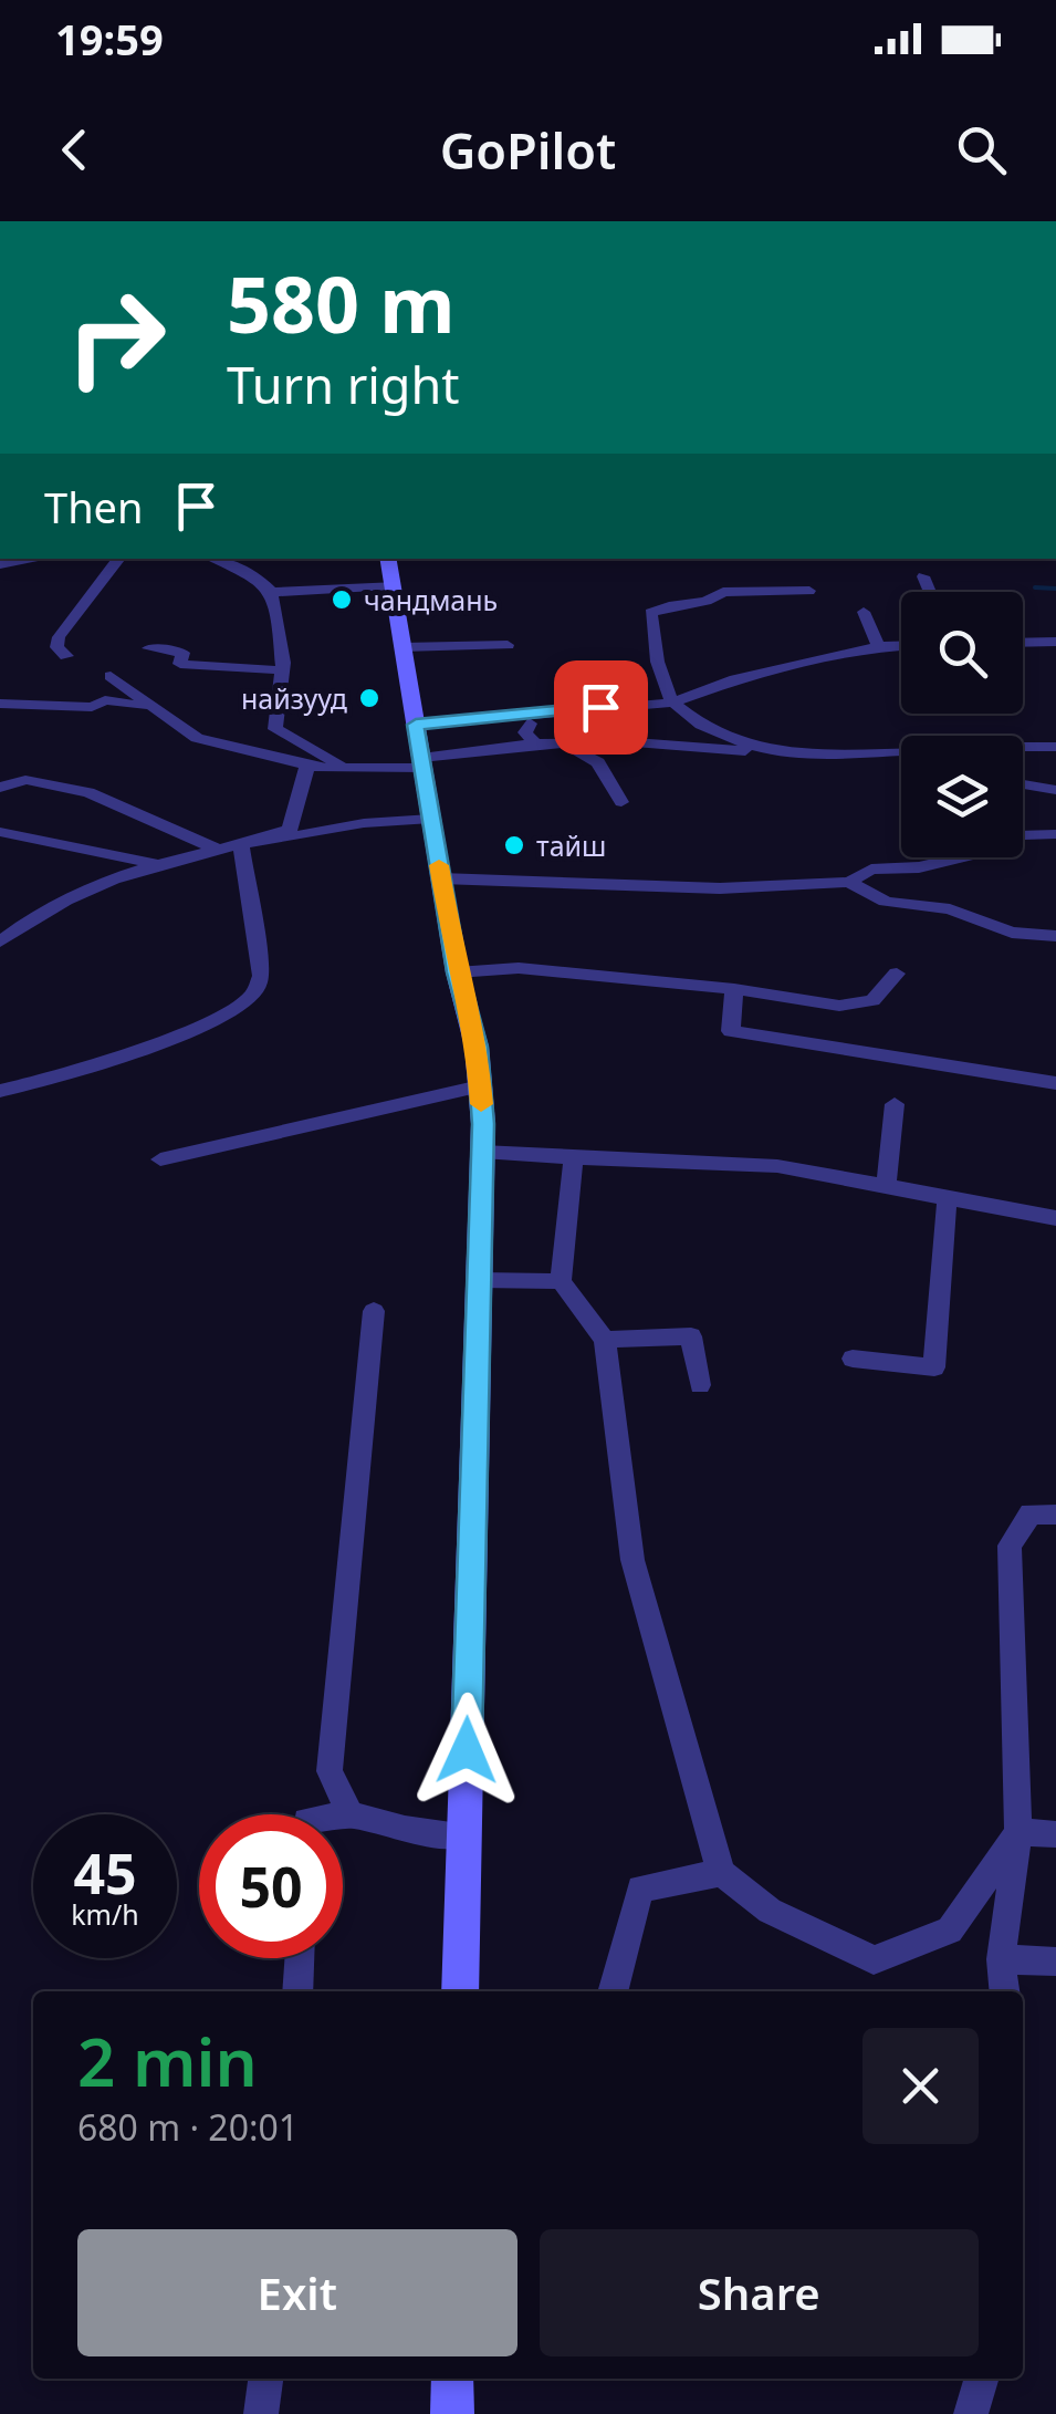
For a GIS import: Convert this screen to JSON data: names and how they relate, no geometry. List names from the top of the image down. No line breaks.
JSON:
{"places":["чандмань","найзууд","тайш"],"page":{"status":"19:59","header":"GoPilot","turn":["580 m","Turn right"],"then":"Then","speed":"45 km/h","limit":"50","heading":["2 min","680 m · 20:01"],"buttons":["Exit","Share"]}}
